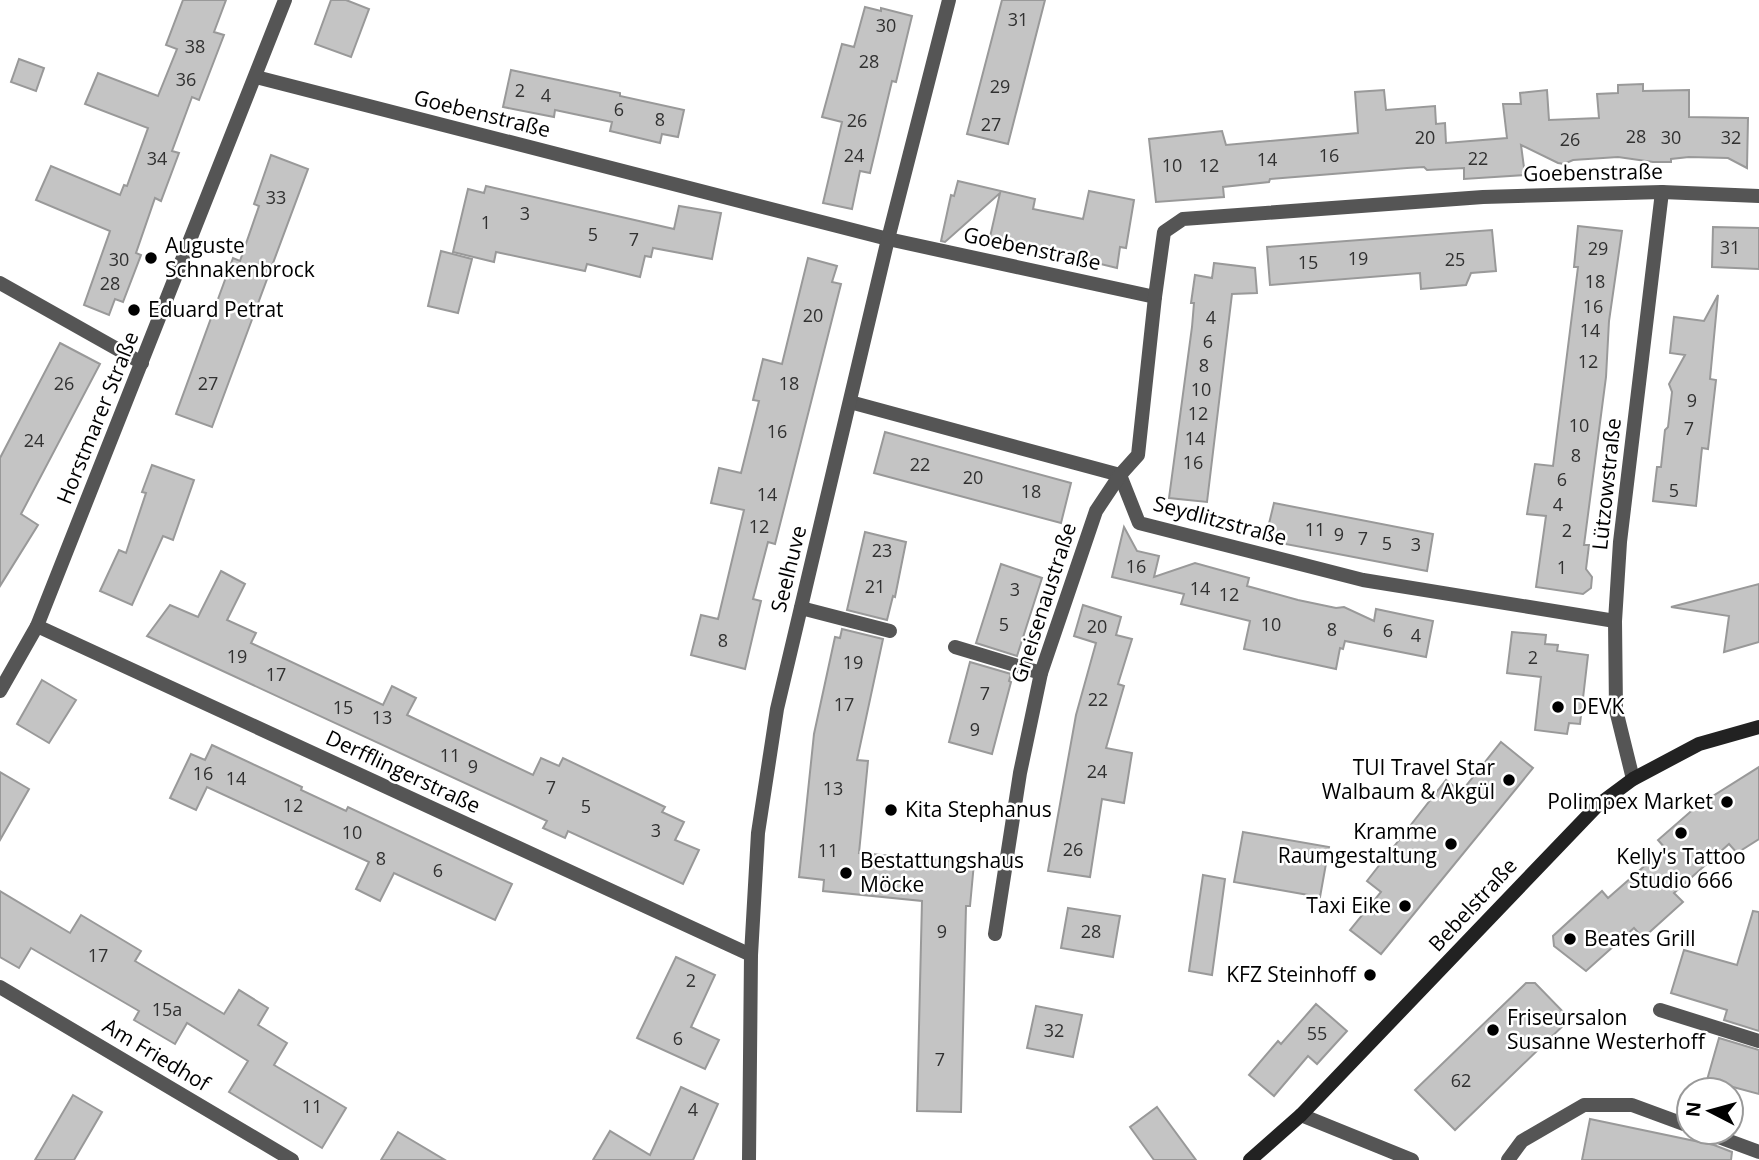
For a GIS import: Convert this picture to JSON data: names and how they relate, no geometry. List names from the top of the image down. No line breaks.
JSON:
{"streets":{"main road":["Bebelstraße"],"street":["Goebenstraße","Horstmarer Straße","Lützowstraße","Seydlitzstraße","Seelhuve","Gneisenaustraße","Derfflingerstraße","Am Friedhof"]},"crossings":[["Goebenstraße","Horstmarer Straße"],["Goebenstraße","Lützowstraße"],["Goebenstraße","Seelhuve"],["Goebenstraße","Gneisenaustraße"],["Horstmarer Straße","Derfflingerstraße"],["Lützowstraße","Seydlitzstraße"],["Lützowstraße","Bebelstraße"],["Seydlitzstraße","Gneisenaustraße"],["Seelhuve","Derfflingerstraße"]],"places":["Auguste Schnakenbrock","Eduard Petrat","DEVK","TUI Travel Star Walbaum & Akgül","Polimpex Market","Kita Stephanus","Kelly's Tattoo Studio 666","Kramme Raumgestaltung","Bestattungshaus Möcke","Taxi Eike","Beates Grill","KFZ Steinhoff","Friseursalon Susanne Westerhoff"],"house_numbers":["31","30","38","28","36","29","2","4","6","8","26","27","28","20","30","32","26","24","16","34","22","14","10","12","33","3","1","5","7","31","29","19","30","25","15","18","28","16","20","4","14","6","12","8","26","27","18","10","9","12","10","7","16","14","24","8","16","22","20","6","5","18","14","4","12","11","2","9","7","5","3","23","16","1","21","14","3","12","5","10","20","8","6","4","8","19","2","19","17","7","22","17","15","13","9","11","9","24","16","14","7","13","12","5","3","10","26","11","8","6","9","28","17","2","15a","32","55","6","7","62","11","4"],"north":"left"}
